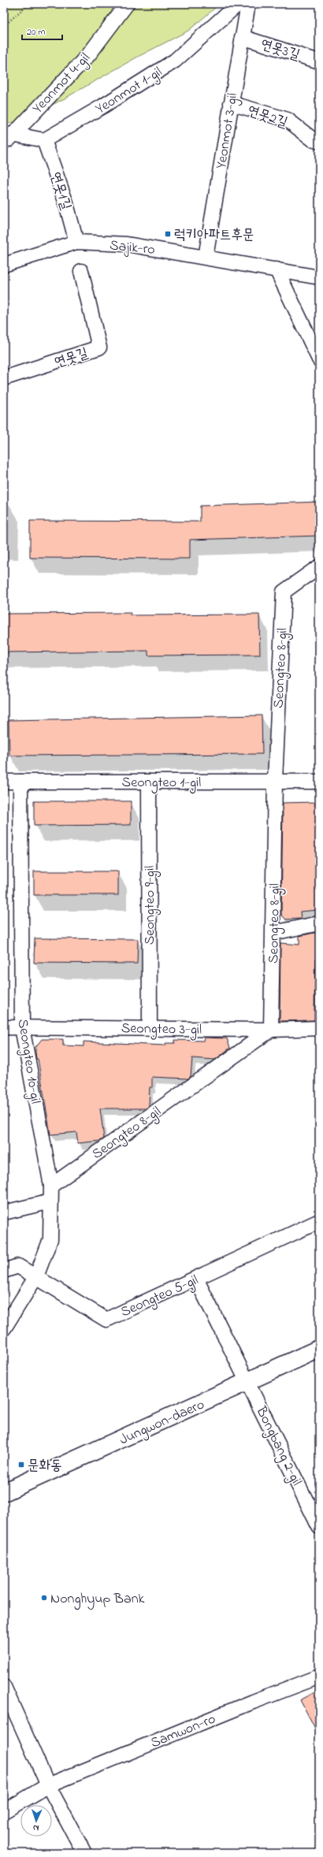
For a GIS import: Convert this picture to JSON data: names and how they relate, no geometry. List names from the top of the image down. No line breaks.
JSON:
{"streets":{"street":["연못3길","Yeonmot 4-gil","Yeonmot 1-gil","연못2길","Yeonmot 3-gil","연못1길","Sajik-ro","연못길","Seongteo 8-gil","Seongteo 1-gil","Seongteo 9-gil","Seongteo 3-gil","Seongteo 10-gil","Seongteo 5-gil","Jungwon-daero","Bongbang 2-gil","Samwon-ro"]},"crossings":[["연못3길","Yeonmot 3-gil"],["Yeonmot 1-gil","연못1길"],["연못2길","Yeonmot 3-gil"],["Yeonmot 3-gil","Sajik-ro"],["연못1길","Sajik-ro"],["Seongteo 8-gil","Seongteo 1-gil"],["Seongteo 8-gil","Seongteo 3-gil"],["Seongteo 8-gil","Seongteo 10-gil"],["Seongteo 1-gil","Seongteo 9-gil"],["Seongteo 1-gil","Seongteo 10-gil"],["Seongteo 9-gil","Seongteo 3-gil"],["Seongteo 3-gil","Seongteo 10-gil"],["Seongteo 10-gil","Seongteo 5-gil"],["Seongteo 5-gil","Bongbang 2-gil"],["Jungwon-daero","Bongbang 2-gil"]],"places":{"transit":["럭키아파트후문","문화동"],"other":["Nonghyup Bank"]},"scale_bar":"20 m","north":"bottom"}
